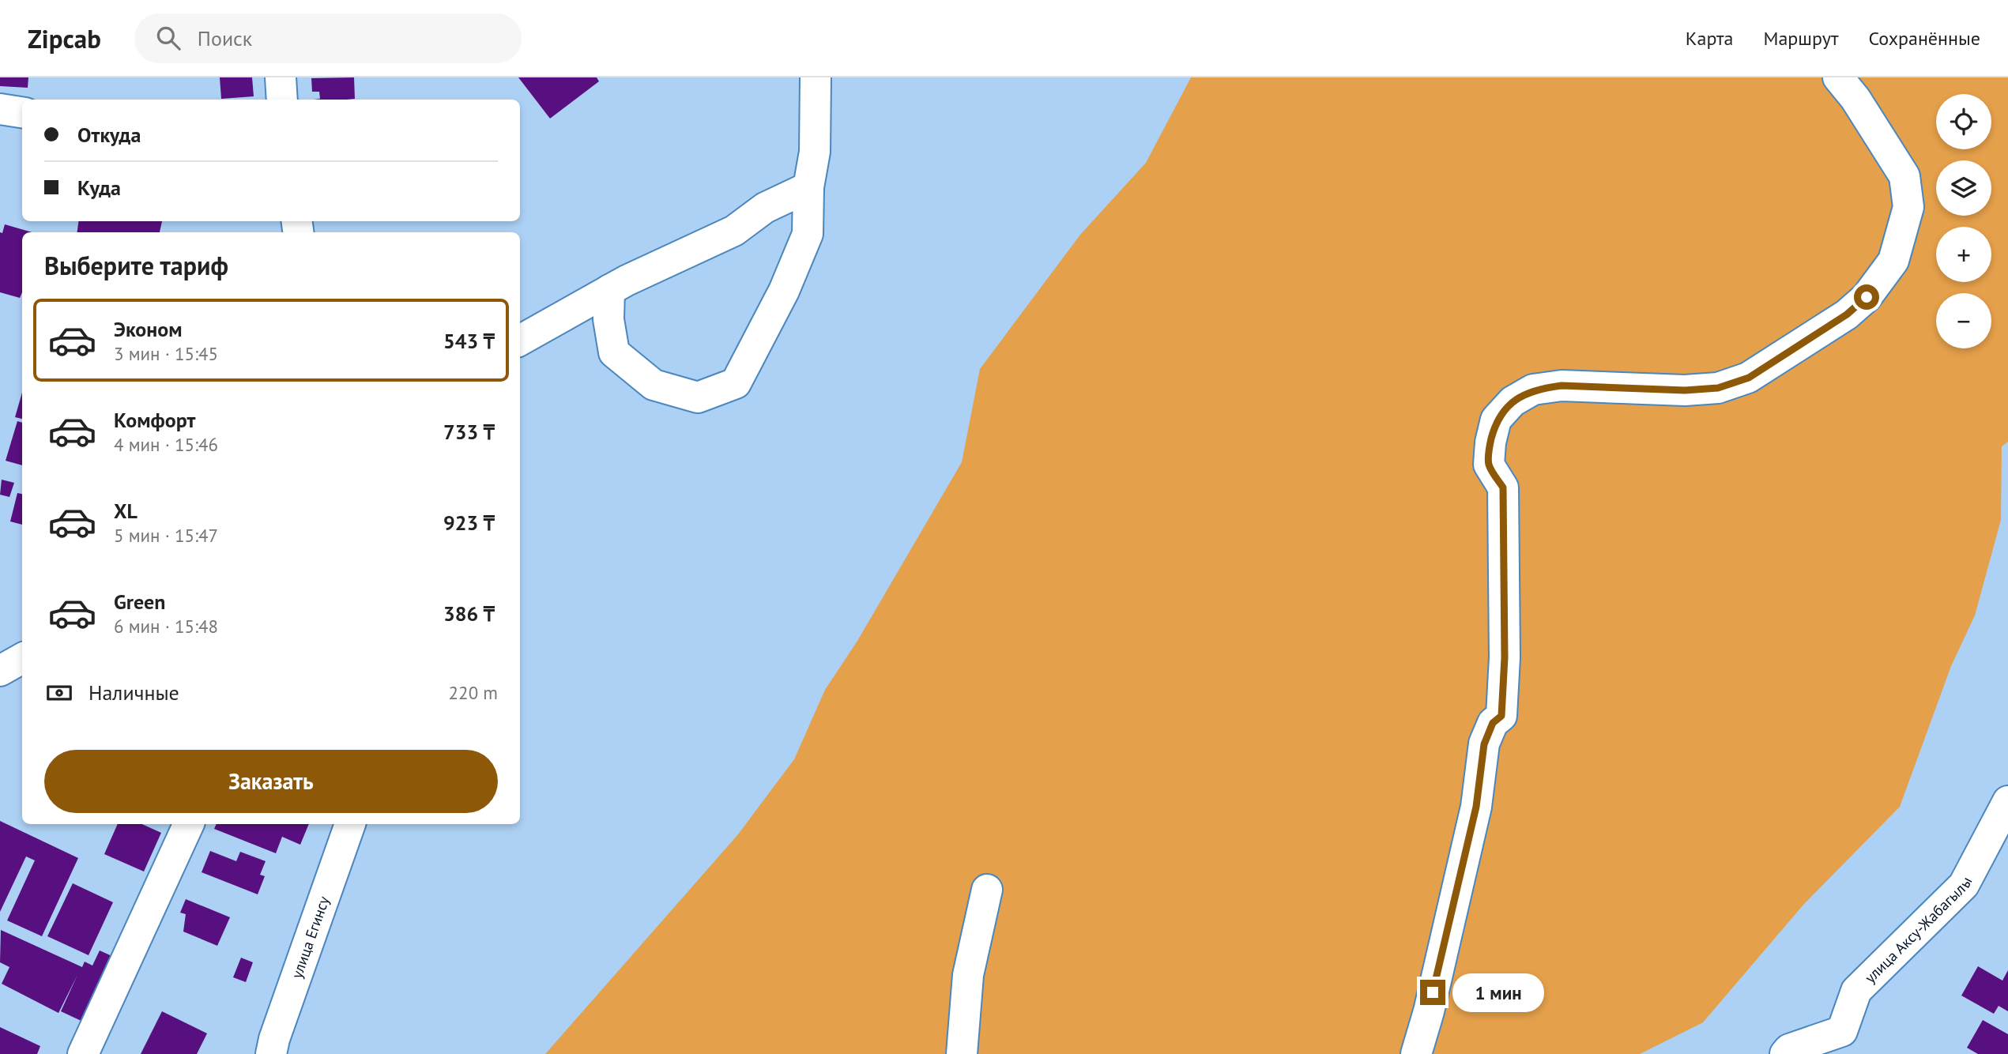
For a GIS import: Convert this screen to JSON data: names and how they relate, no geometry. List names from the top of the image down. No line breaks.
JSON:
{"streets":{"street":["улица Аксу-Жабагылы","улица Егинсу"]},"page":{"header":"Zipcab","search":"Поиск","nav":["Карта","Маршрут","Сохранённые"],"map_buttons":["+","−"],"banner":["Откуда","Куда"],"heading":"Выберите тариф","list":[{"name":"Эконом","note":"3 мин · 15:45","value":"543 ₸"},{"name":"Комфорт","note":"4 мин · 15:46","value":"733 ₸"},{"name":"XL","note":"5 мин · 15:47","value":"923 ₸"},{"name":"Green","note":"6 мин · 15:48","value":"386 ₸"}],"pay":["Наличные","220 m"],"buttons":"Заказать","bubble":"1 мин"}}
